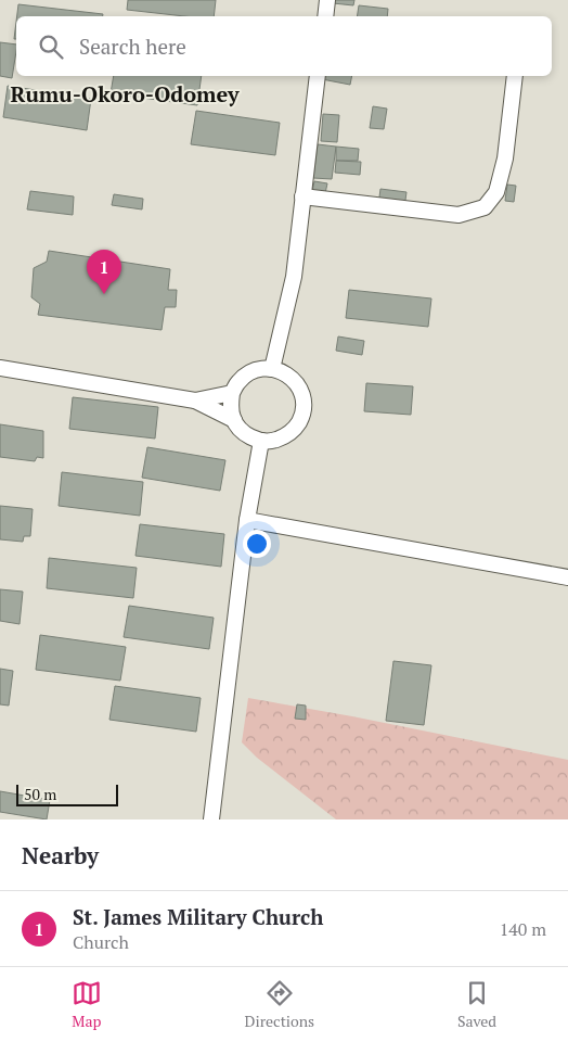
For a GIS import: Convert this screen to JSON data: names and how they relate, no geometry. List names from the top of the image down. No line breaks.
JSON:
{"districts":["Rumu-Okoro-Odomey"],"scale_bar":"50 m","page":{"search":"Search here","pins":"1","scale":"50 m","heading":"Nearby","list":[{"mark":"1","name":"St. James Military Church","note":"Church","value":"140 m"}],"nav":["Map","Directions","Saved"]}}
